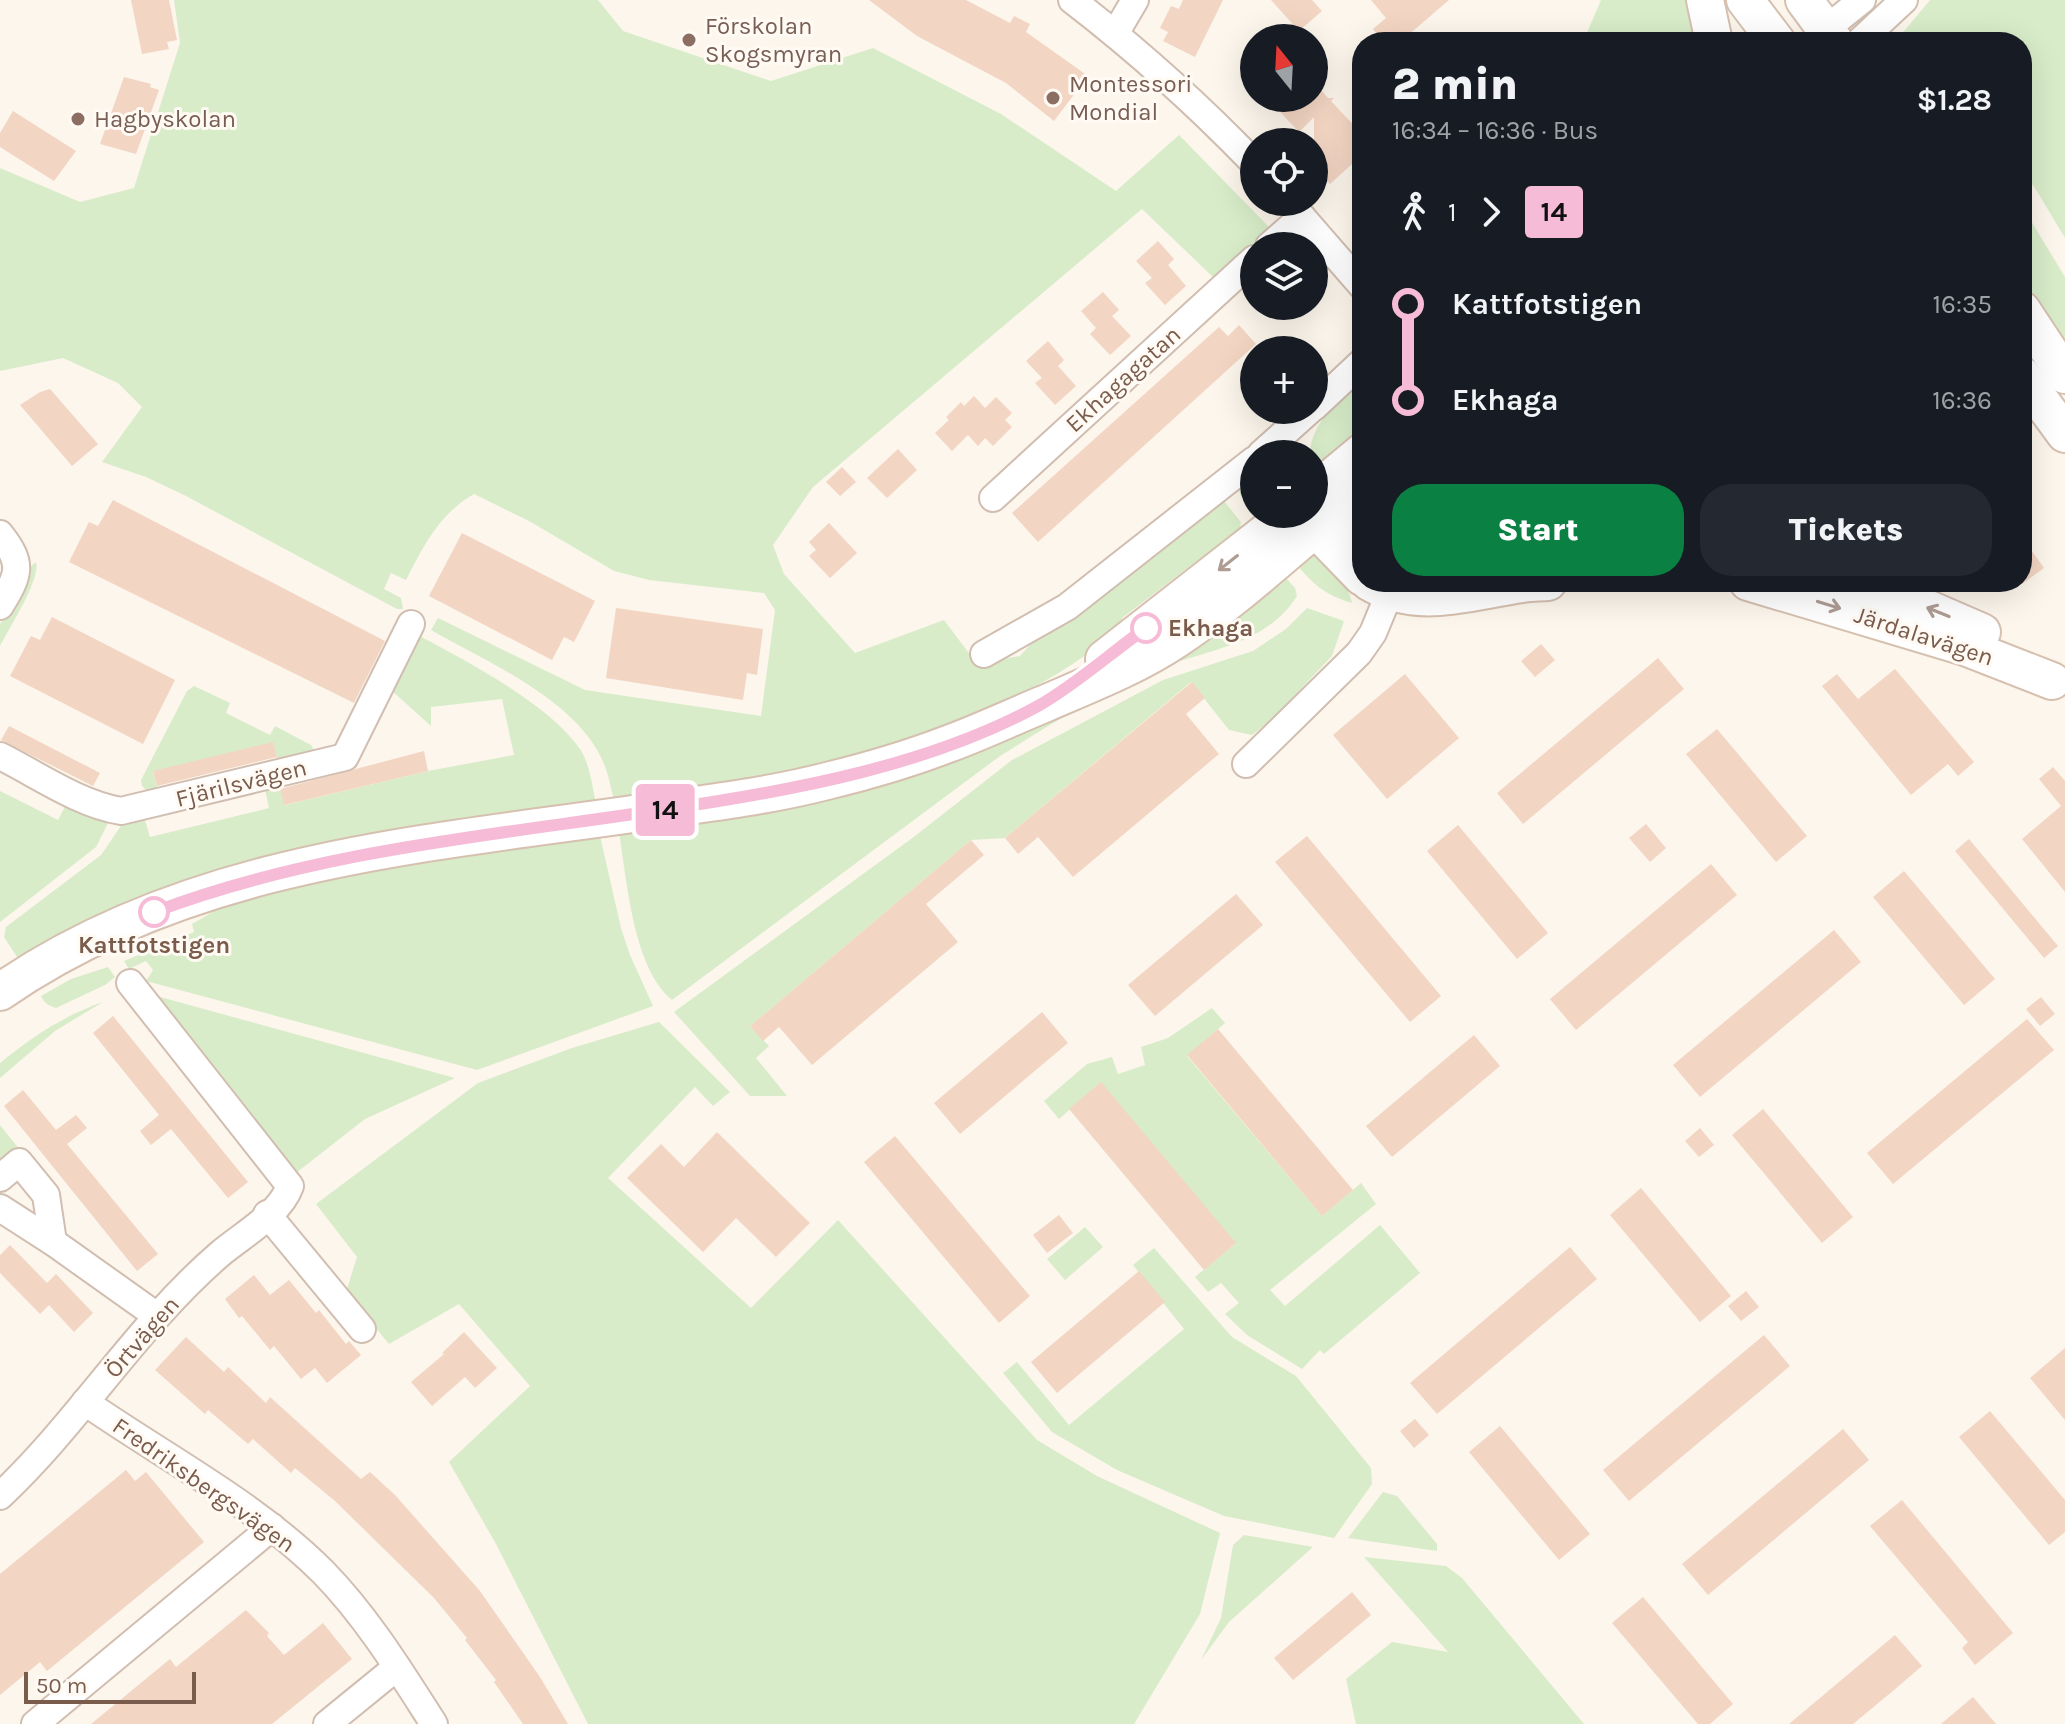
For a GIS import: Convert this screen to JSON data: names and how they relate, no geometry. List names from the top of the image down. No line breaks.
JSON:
{"streets":{"main road":["Järdalavägen"],"street":["Ekhagagatan","Fjärilsvägen","Örtvägen","Fredriksbergsvägen"]},"crossings":[["Örtvägen","Fredriksbergsvägen"]],"places":["Förskolan Skogsmyran","Montessori Mondial","Hagbyskolan","Ekhaga","Kattfotstigen"],"lines":["bus line 14"],"scale_bar":"50 m","north":"top","page":{"on_map":"14","map_buttons":["+","−"],"heading":["2 min","16:34 – 16:36 · Bus","$1.28"],"legs":["1","14"],"list":[{"name":"Kattfotstigen","value":"16:35"},{"name":"Ekhaga","value":"16:36"}],"buttons":["Start","Tickets"],"scale":"50 m"}}
